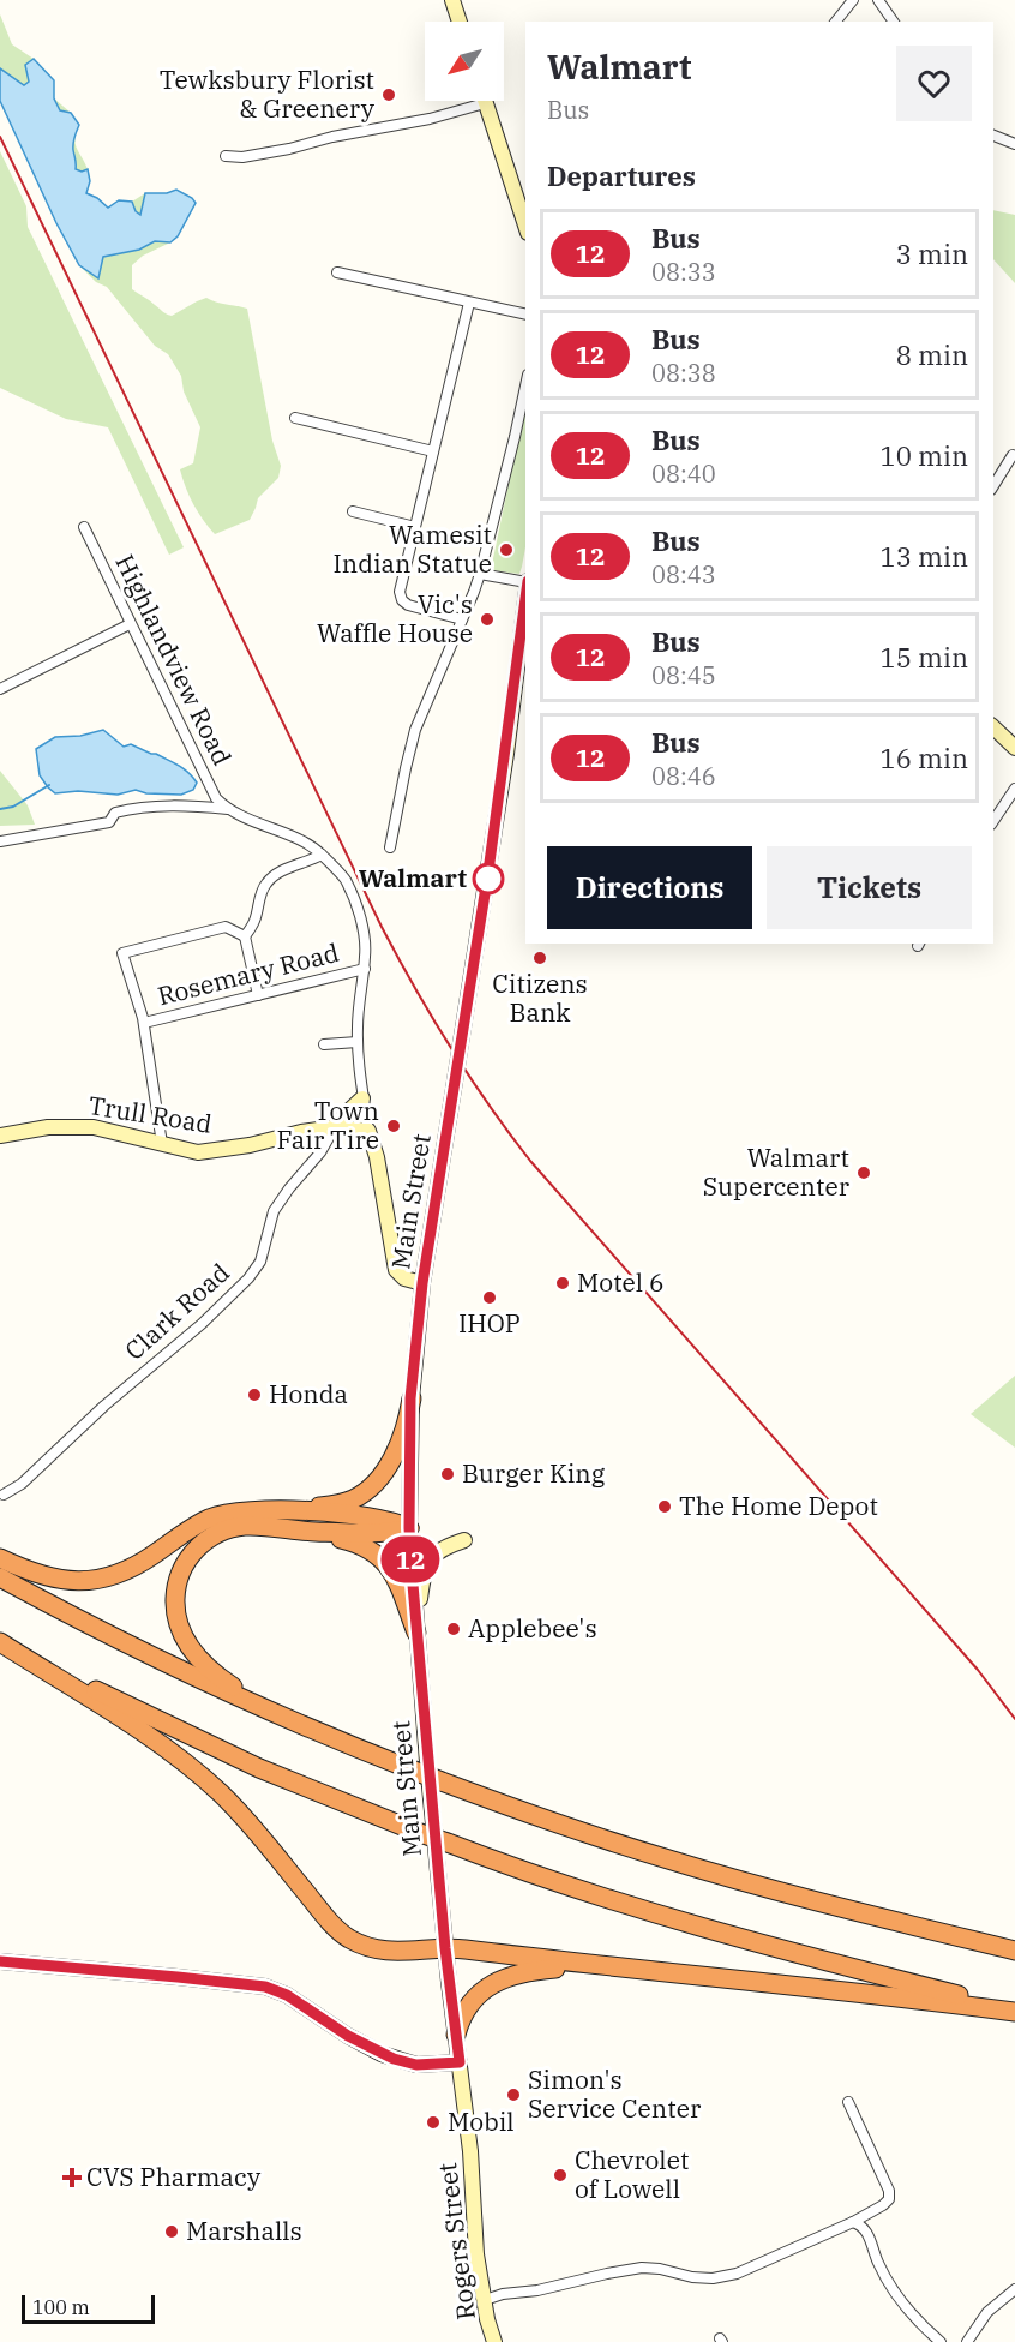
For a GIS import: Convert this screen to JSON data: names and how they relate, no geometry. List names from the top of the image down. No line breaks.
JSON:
{"streets":{"main road":["Trull Road","Main Street","Rogers Street"],"street":["Highlandview Road","Rosemary Road","Clark Road"]},"crossings":[["Trull Road","Clark Road"],["Main Street","Rogers Street"]],"places":{"other":["Tewksbury Florist & Greenery","Wamesit Indian Statue","Vic's Waffle House","Walmart","Citizens Bank","Town Fair Tire","Walmart Supercenter","Motel 6","IHOP","Honda","Burger King","The Home Depot","Applebee's","Simon's Service Center","Mobil","Chevrolet of Lowell","Marshalls"],"health":["CVS Pharmacy"]},"lines":["bus line 12"],"scale_bar":"100 m","north":"bottom left","page":{"on_map":"12","heading":[["Walmart","Bus"],"Departures"],"list":[{"mark":"12","name":"Bus","note":"08:33","value":"3 min"},{"mark":"12","name":"Bus","note":"08:38","value":"8 min"},{"mark":"12","name":"Bus","note":"08:40","value":"10 min"},{"mark":"12","name":"Bus","note":"08:43","value":"13 min"},{"mark":"12","name":"Bus","note":"08:45","value":"15 min"},{"mark":"12","name":"Bus","note":"08:46","value":"16 min"}],"buttons":["Directions","Tickets"],"scale":"100 m"}}
